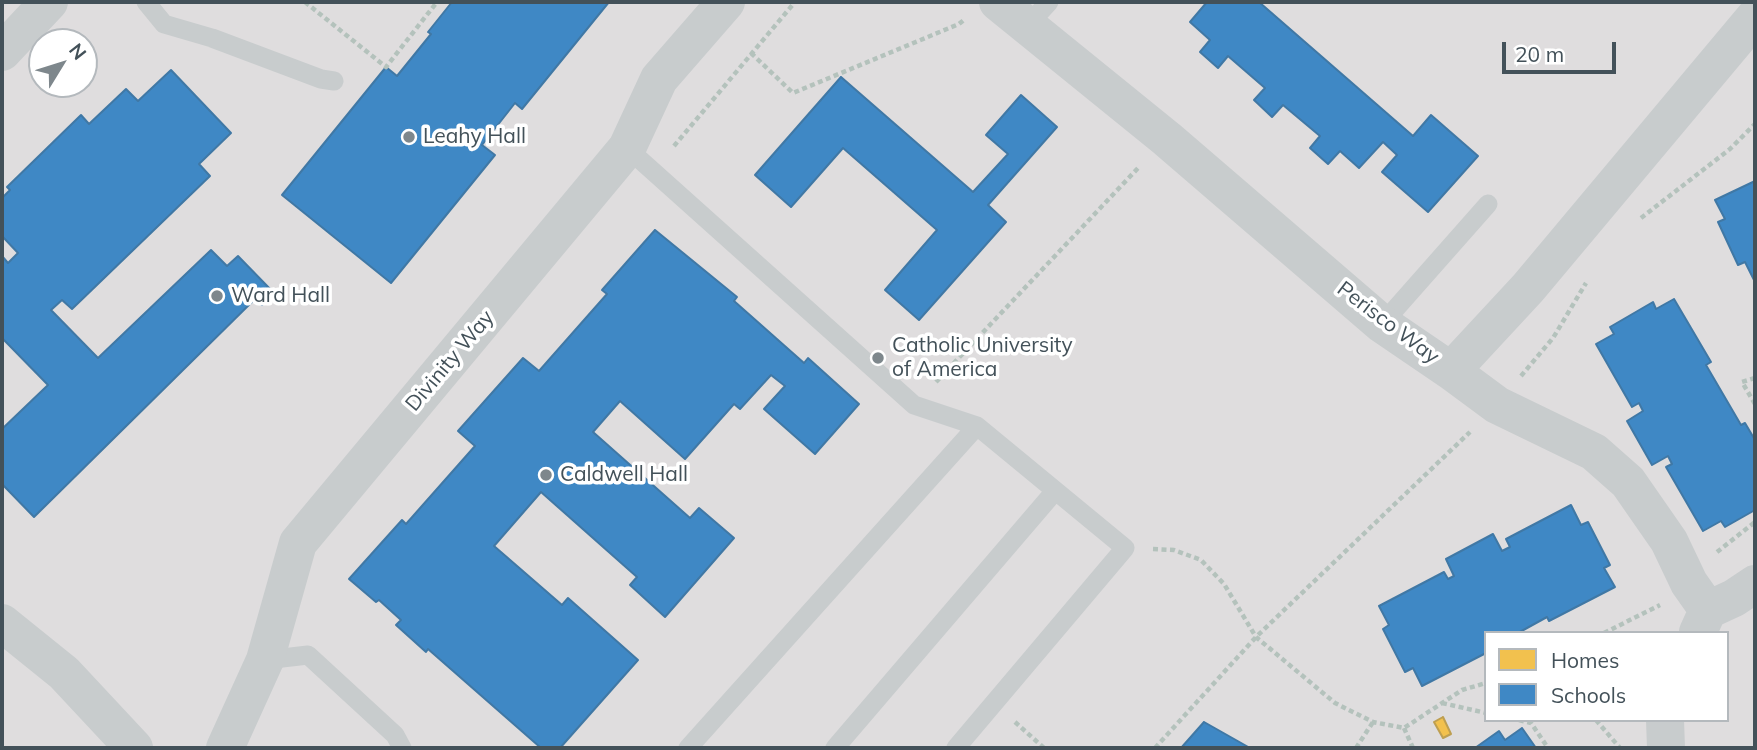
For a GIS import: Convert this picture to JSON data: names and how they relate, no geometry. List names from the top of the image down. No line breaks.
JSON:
{"streets":{"street":["Perisco Way","Divinity Way"]},"places":["Leahy Hall","Ward Hall","Catholic University of America","Caldwell Hall"],"legend":["Homes","Schools"],"scale_bar":"20 m","north":"top right"}
